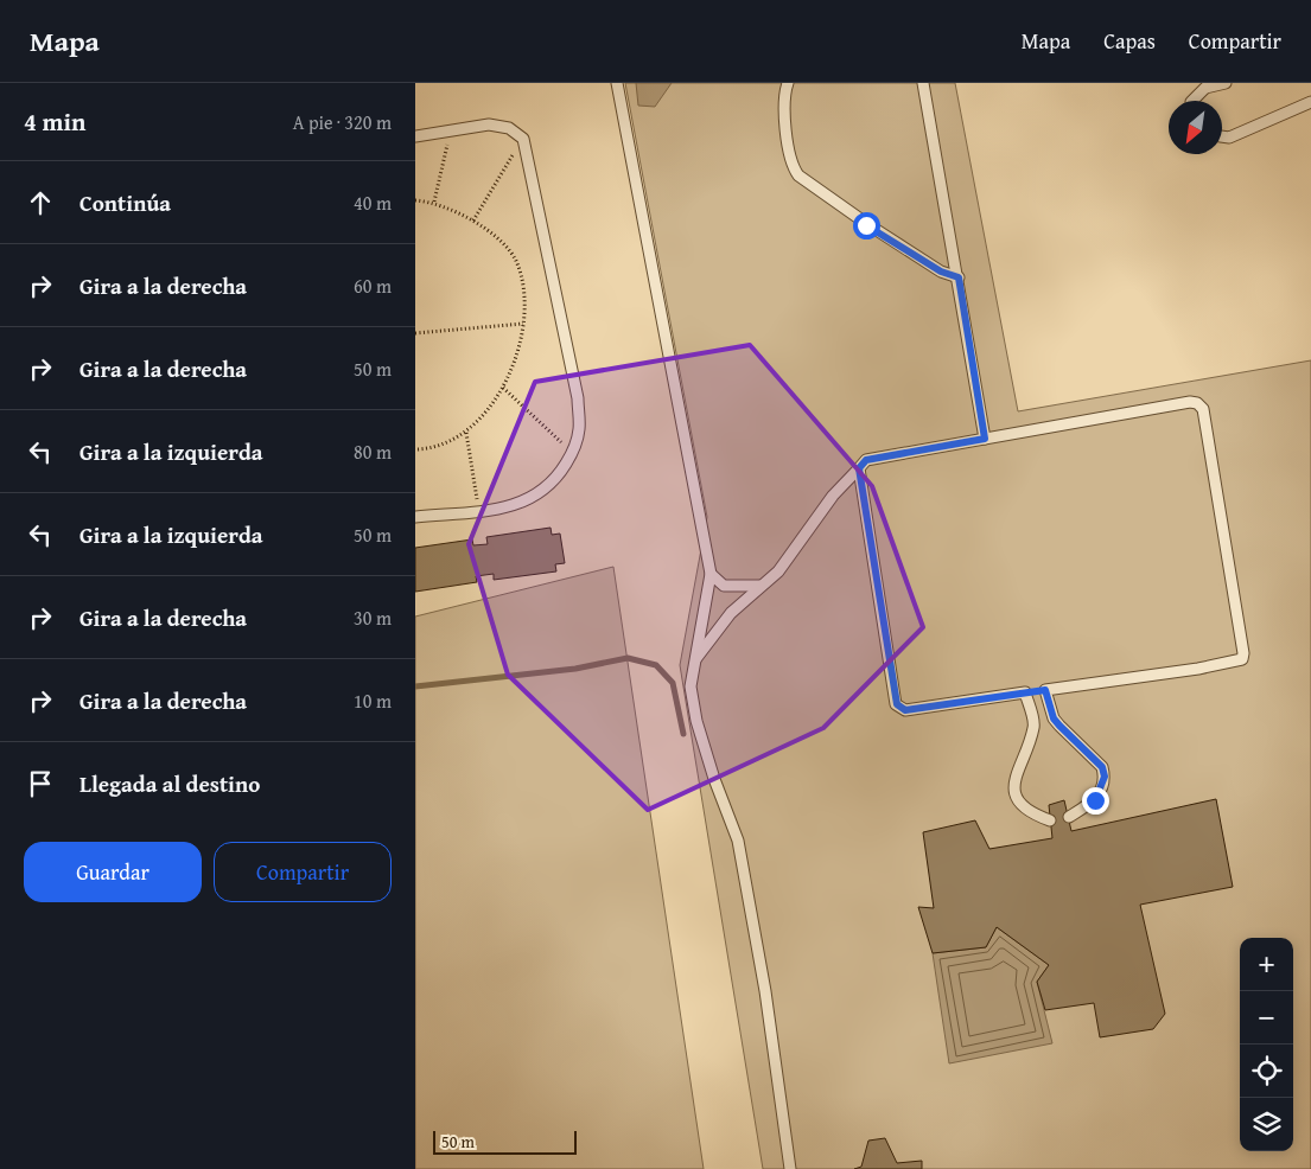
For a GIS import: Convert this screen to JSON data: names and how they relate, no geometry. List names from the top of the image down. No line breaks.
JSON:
{"scale_bar":"50 m","north":"bottom left","page":{"header":"Mapa","nav":["Mapa","Capas","Compartir"],"heading":["4 min","A pie · 320 m"],"list":[["Continúa","40 m"],["Gira a la derecha","60 m"],["Gira a la derecha","50 m"],["Gira a la izquierda","80 m"],["Gira a la izquierda","50 m"],["Gira a la derecha","30 m"],["Gira a la derecha","10 m"],"Llegada al destino"],"buttons":["Guardar","Compartir"],"map_buttons":["+","−"],"scale":"50 m"}}
